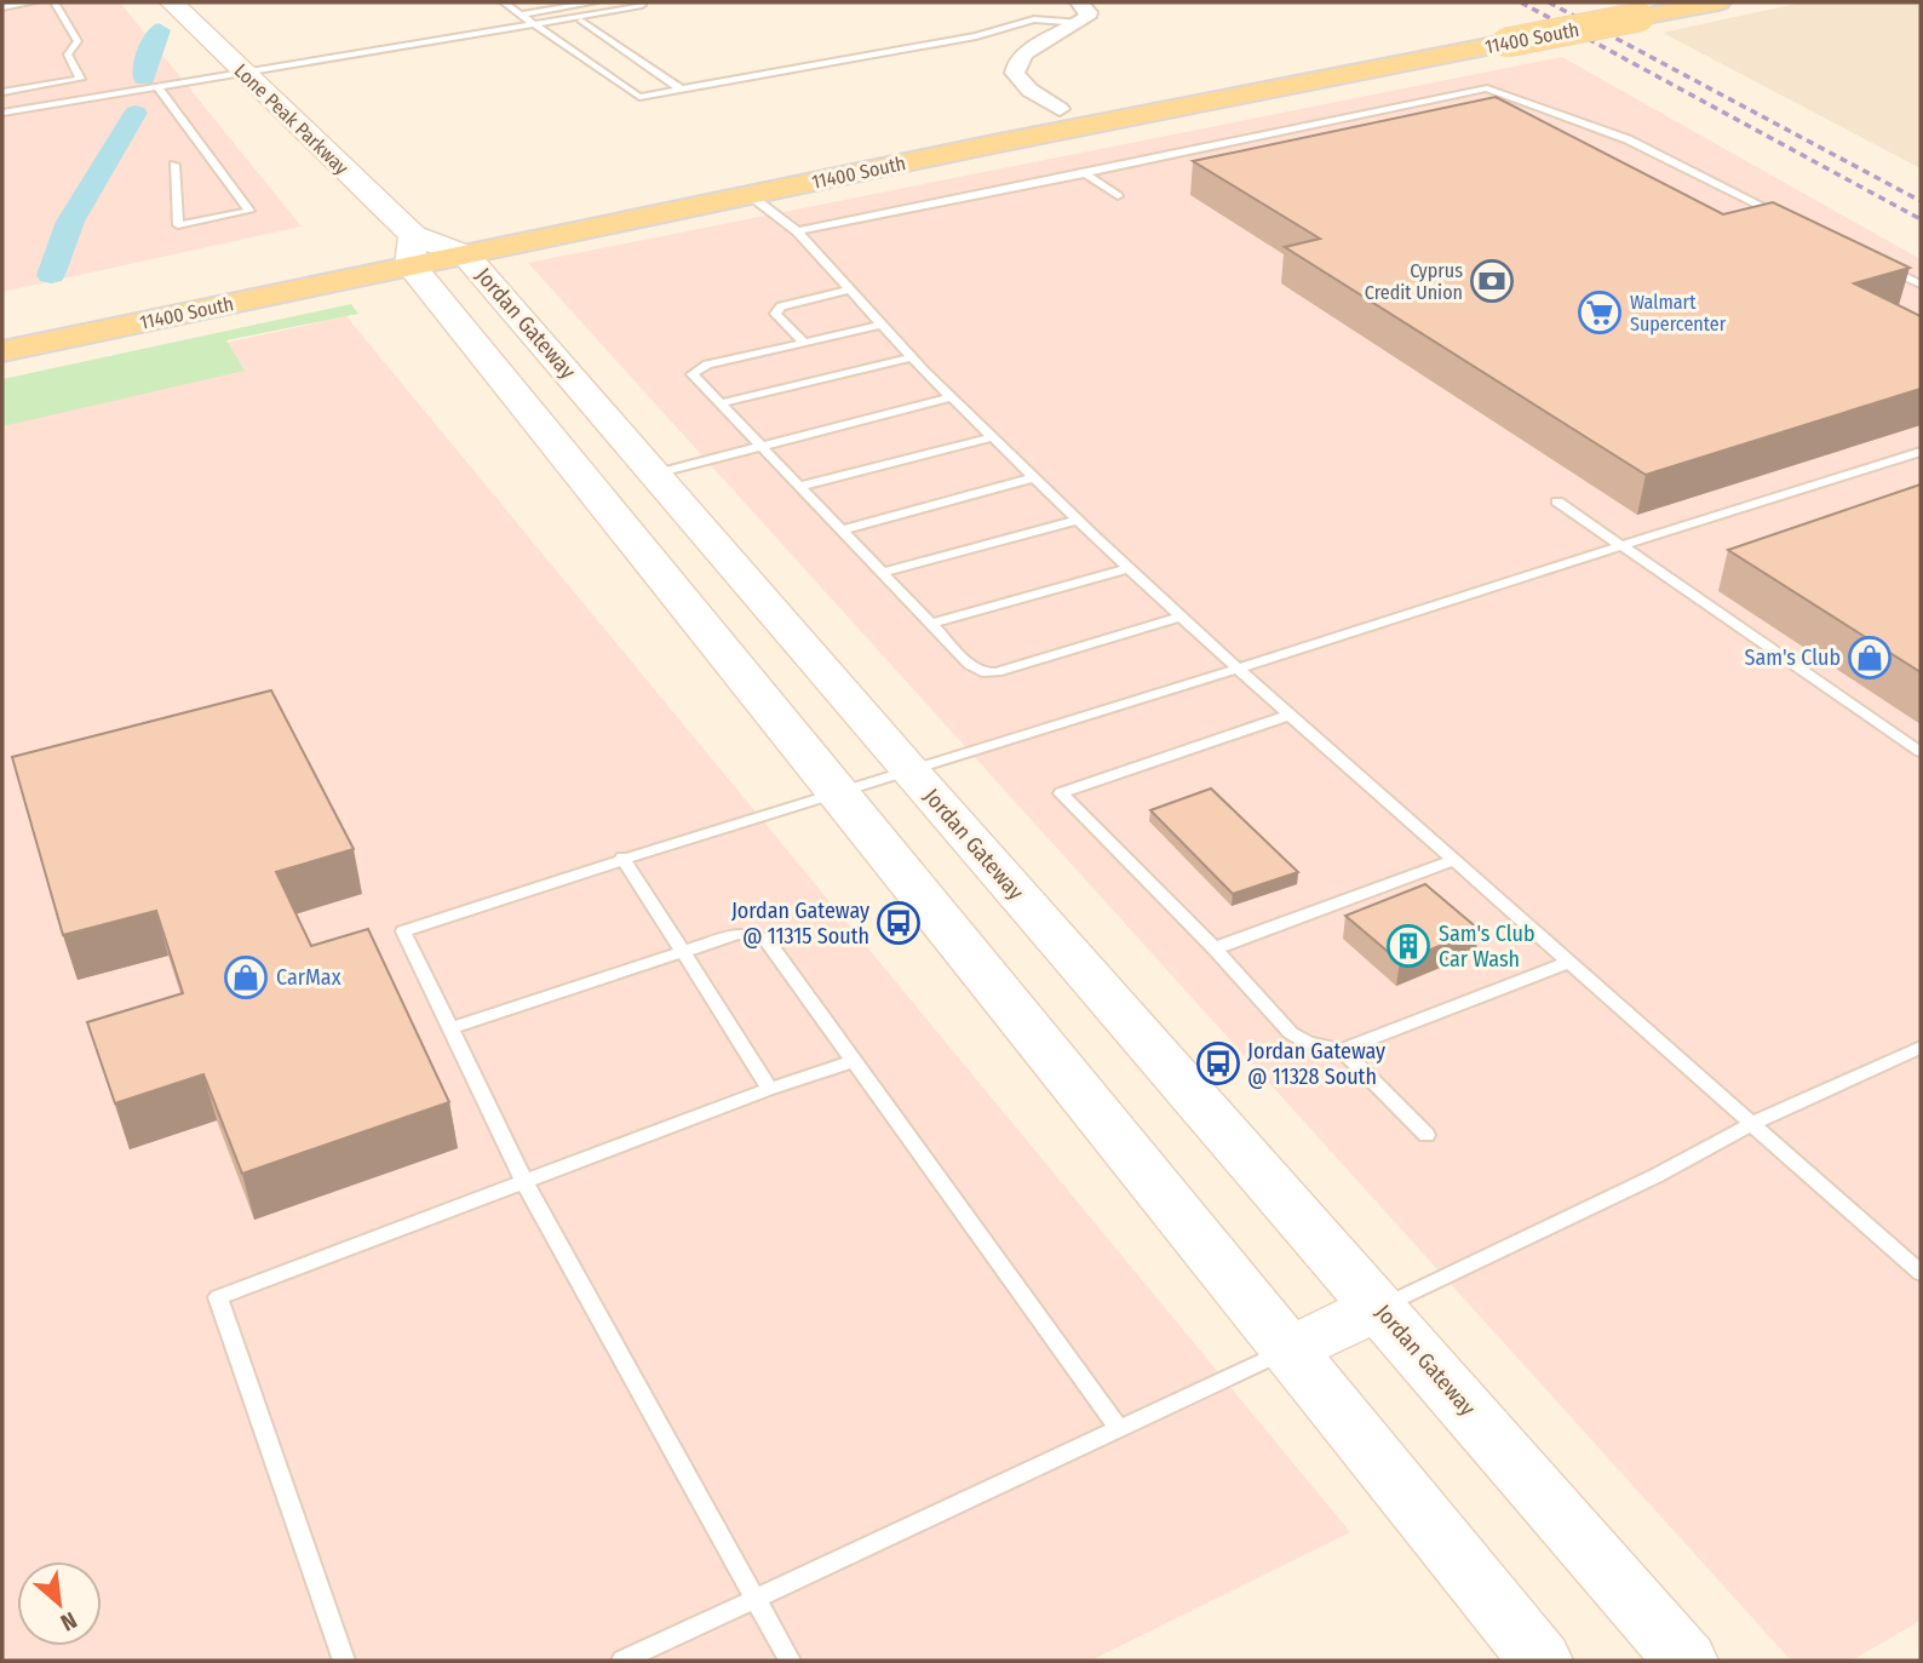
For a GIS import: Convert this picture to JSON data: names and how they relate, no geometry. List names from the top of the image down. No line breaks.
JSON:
{"streets":{"main road":["11400 South","Lone Peak Parkway","Jordan Gateway"]},"crossings":[["11400 South","Lone Peak Parkway"],["11400 South","Jordan Gateway"]],"places":{"bank":["Cyprus Credit Union"],"supermarket":["Walmart Supercenter"],"shop":["Sam's Club","CarMax"],"bus stop":["Jordan Gateway @ 11315 South","Jordan Gateway @ 11328 South"],"building":["Sam's Club Car Wash"]},"north":"bottom right"}
